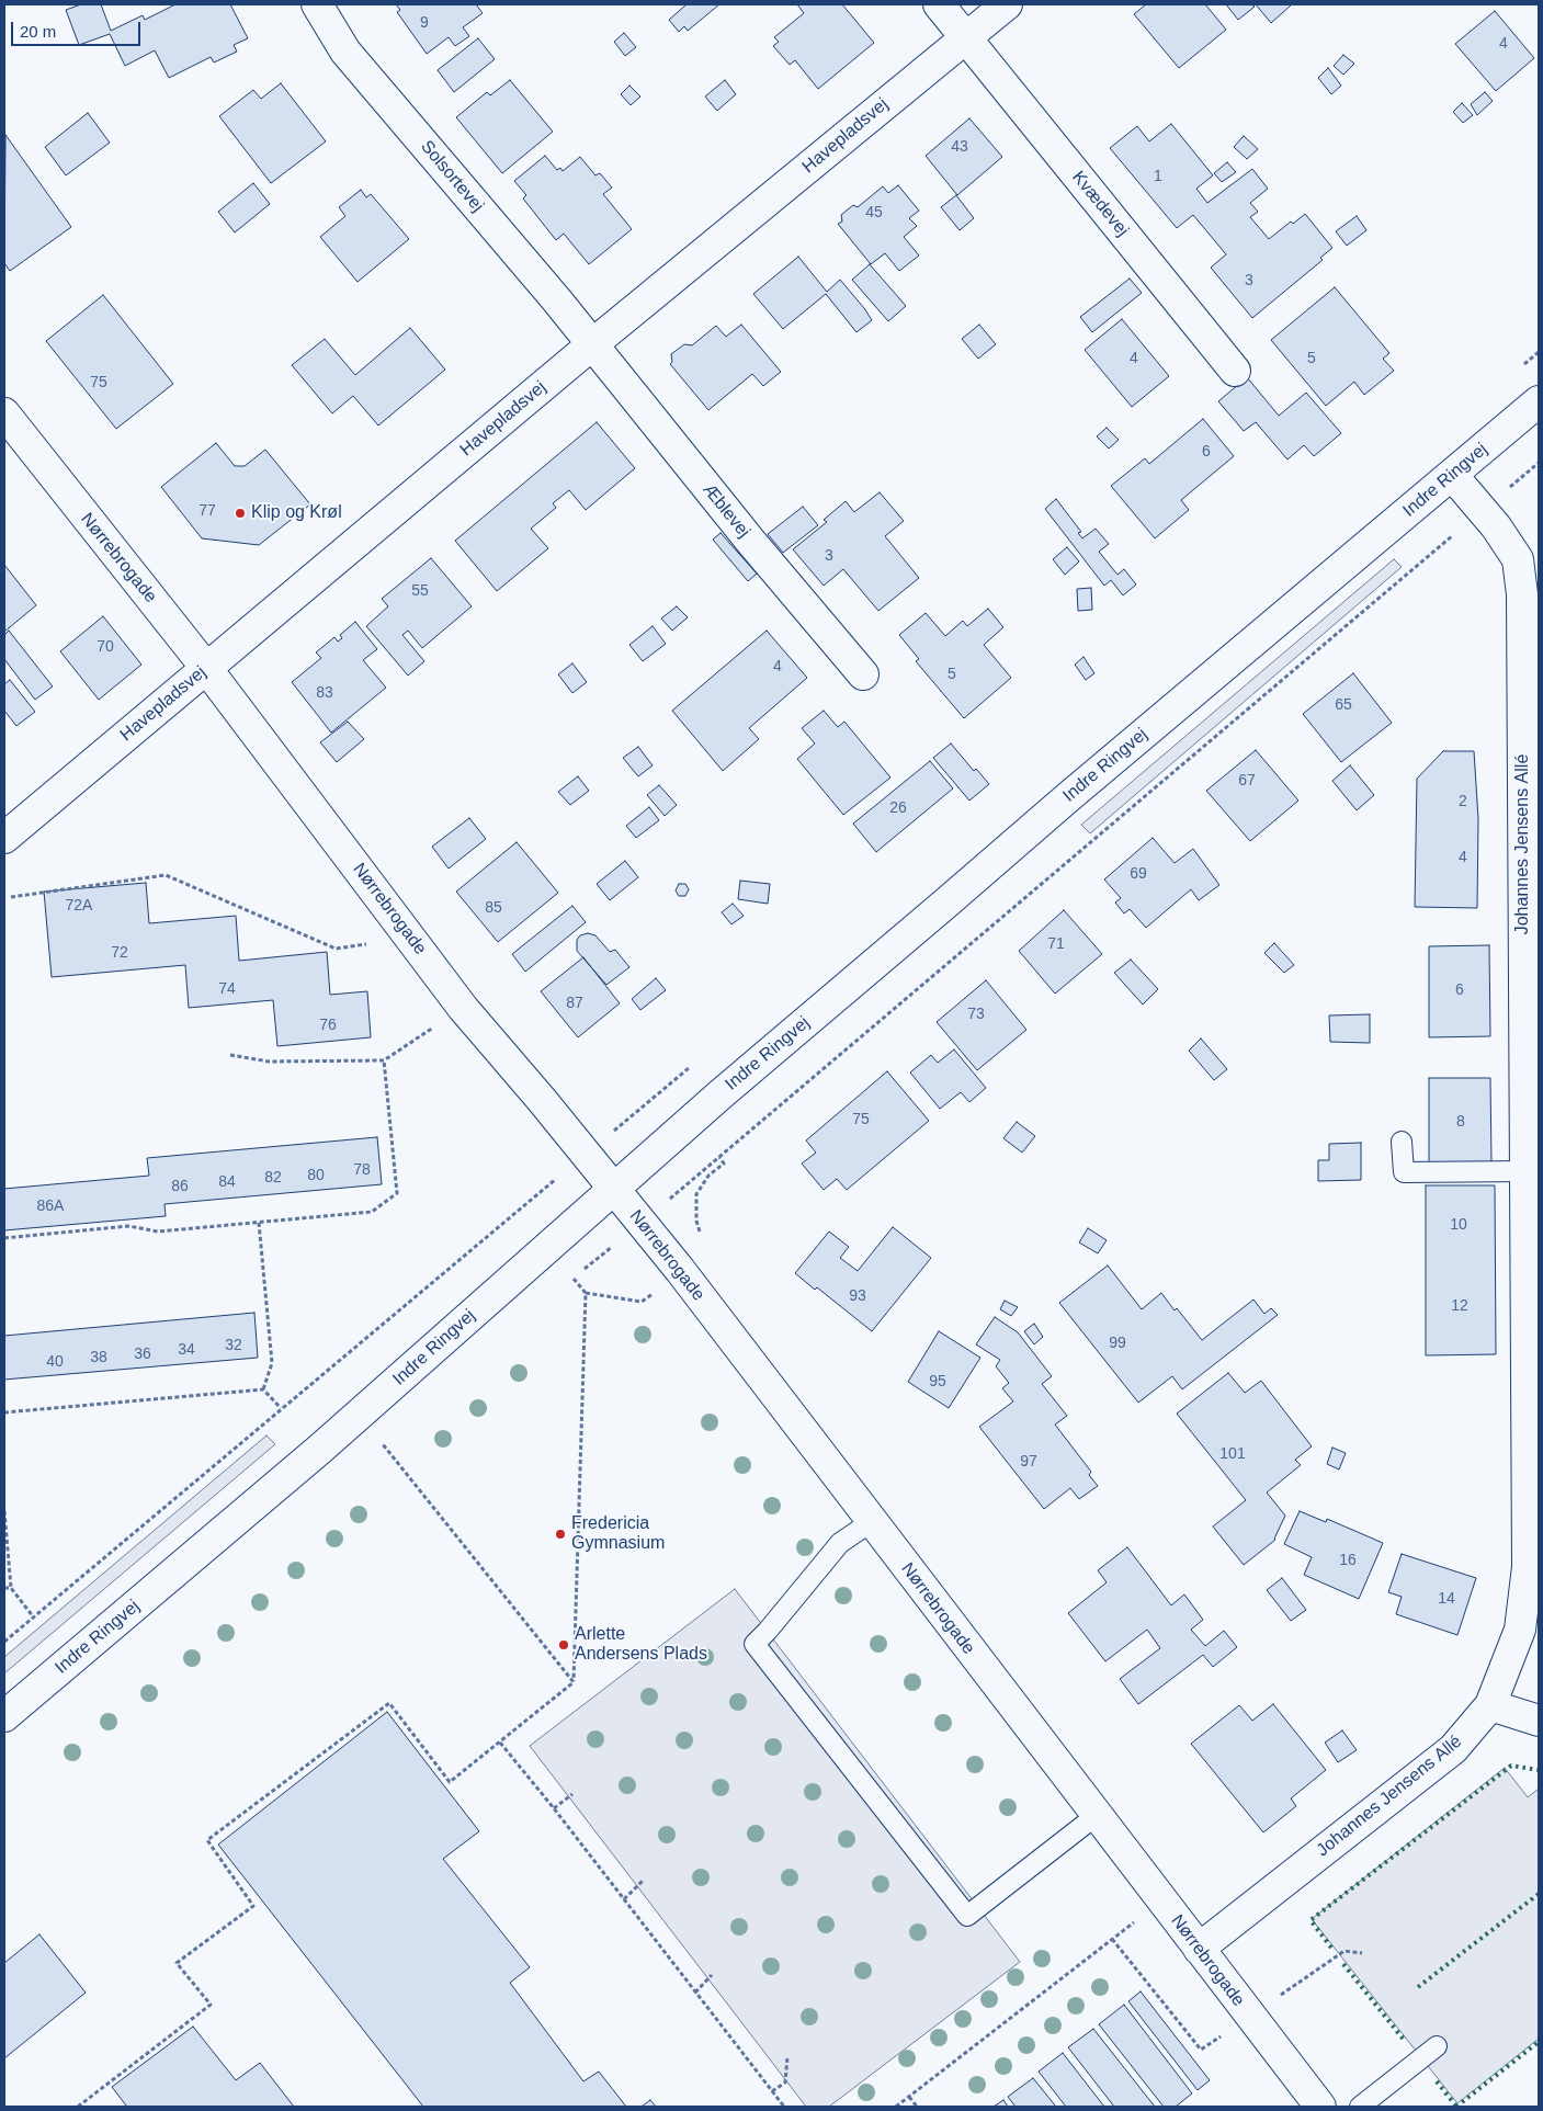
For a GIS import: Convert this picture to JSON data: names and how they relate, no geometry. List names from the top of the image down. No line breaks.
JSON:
{"streets":{"street":["Havepladsvej","Solsortevej","Kvædevej","Indre Ringvej","Æblevej","Nørrebrogade","Johannes Jensens Allé"]},"crossings":[["Havepladsvej","Solsortevej"],["Havepladsvej","Kvædevej"],["Havepladsvej","Æblevej"],["Havepladsvej","Nørrebrogade"],["Solsortevej","Æblevej"],["Indre Ringvej","Nørrebrogade"],["Indre Ringvej","Johannes Jensens Allé"],["Nørrebrogade","Johannes Jensens Allé"]],"places":["Klip og Krøl","Fredericia Gymnasium","Arlette Andersens Plads"],"house_numbers":["9","4","43","1","45","3","4","5","75","6","77","3","55","70","4","5","83","65","67","2","26","4","69","72A","85","71","72","74","6","87","73","76","75","8","78","80","82","84","86","86A","10","93","12","99","32","34","36","38","40","95","101","97","16","14"],"scale_bar":"20 m"}
